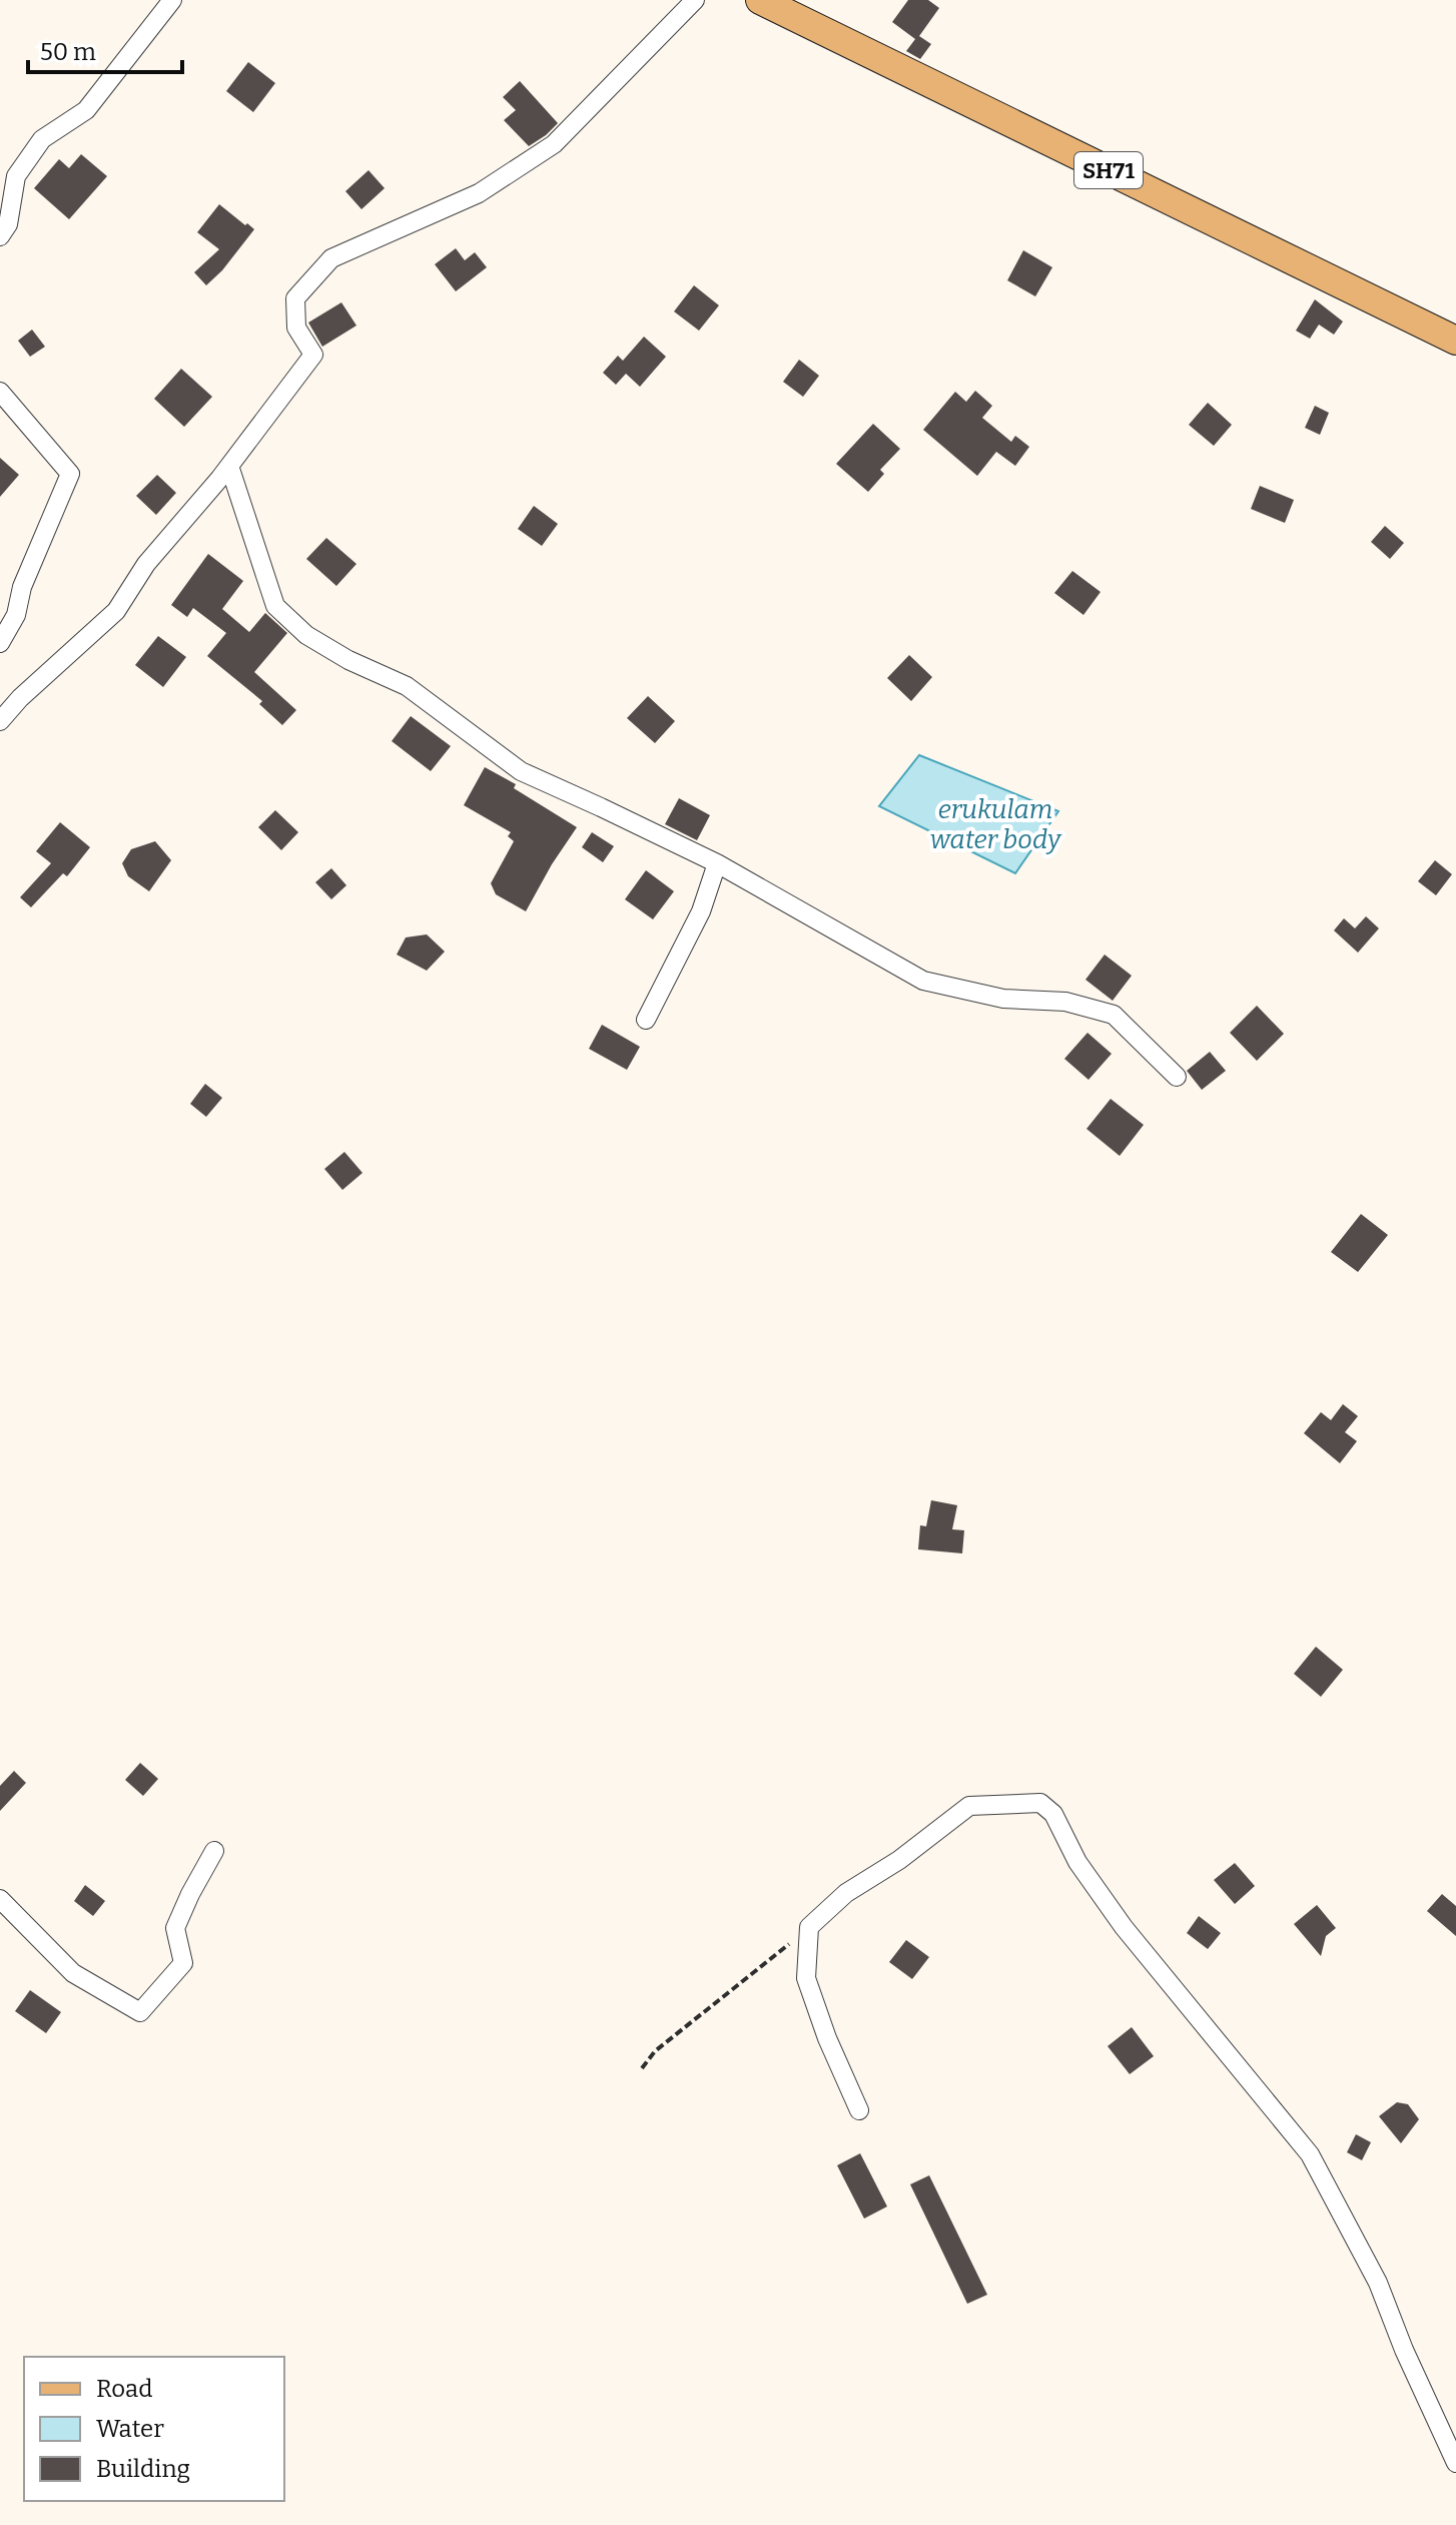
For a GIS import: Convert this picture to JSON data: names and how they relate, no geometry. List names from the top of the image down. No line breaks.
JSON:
{"streets":{"main road":["SH71"]},"water":["erukulam water body"],"legend":["Road","Water","Building"],"scale_bar":"50 m"}
